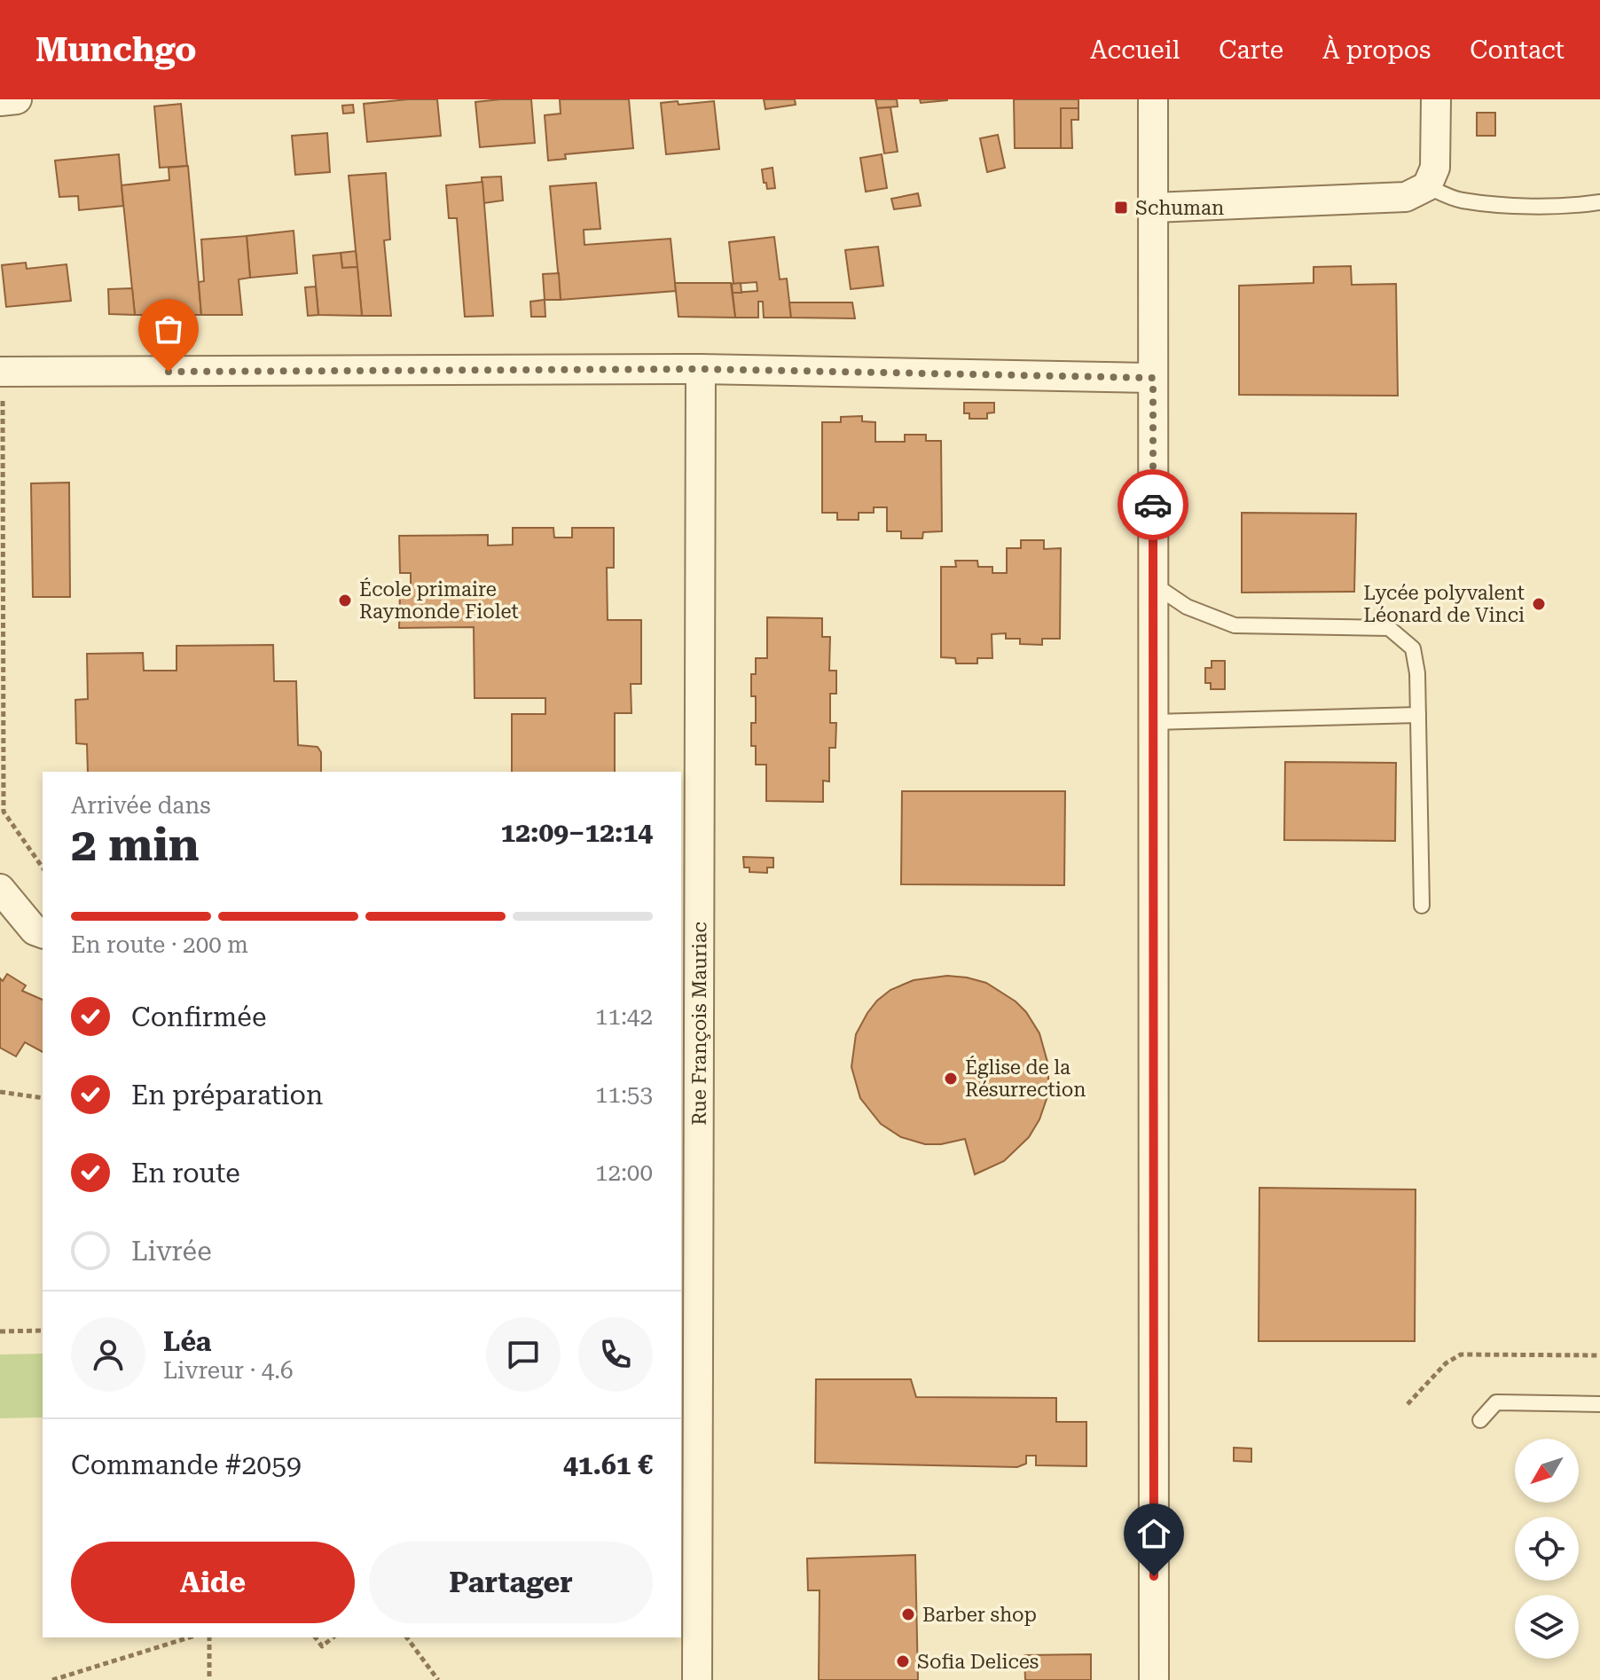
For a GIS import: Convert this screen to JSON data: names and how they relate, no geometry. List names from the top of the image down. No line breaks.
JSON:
{"streets":{"street":["Rue François Mauriac"]},"places":{"transit":["Schuman"],"other":["École primaire Raymonde Fiolet","Lycée polyvalent Léonard de Vinci","Église de la Résurrection","Barber shop","Sofia Delices"]},"north":"bottom left","page":{"header":"Munchgo","nav":["Accueil","Carte","À propos","Contact"],"heading":["2 min","Arrivée dans","12:09–12:14"],"panel":["Léa","Livreur · 4.6","Commande #2059","41.61 €"],"bar":"En route · 200 m","list":[["Confirmée","11:42"],["En préparation","11:53"],["En route","12:00"],"Livrée"],"buttons":["Aide","Partager"]}}
